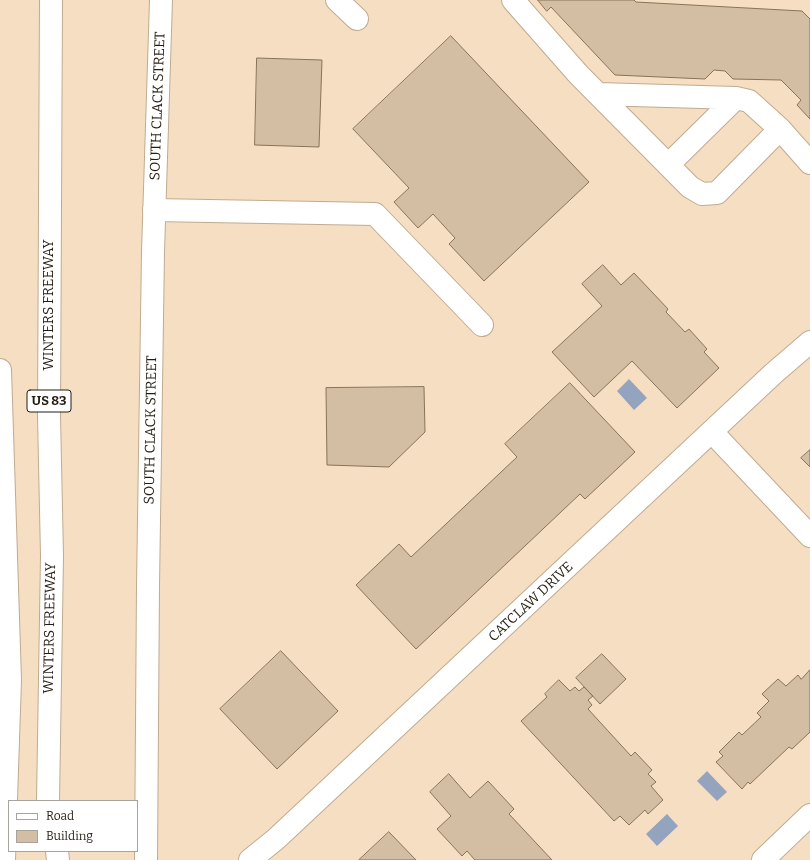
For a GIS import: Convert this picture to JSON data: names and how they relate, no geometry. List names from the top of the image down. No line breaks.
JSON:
{"streets":{"main road":["SOUTH CLACK STREET","WINTERS FREEWAY","US 83","CATCLAW DRIVE"]},"legend":["Road","Building"]}
